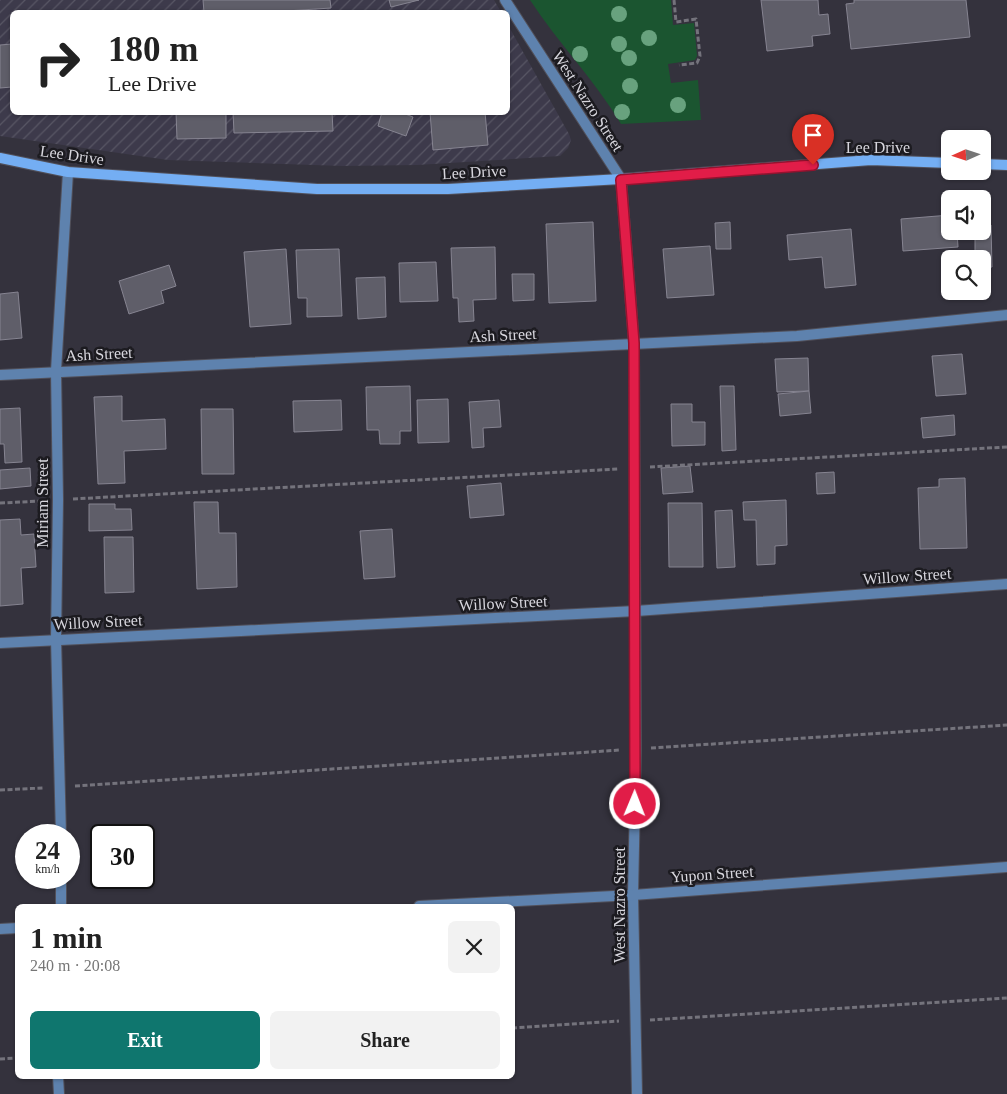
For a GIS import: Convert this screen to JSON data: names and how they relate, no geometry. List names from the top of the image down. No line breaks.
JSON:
{"streets":{"main road":["Lee Drive"],"street":["West Nazro Street","Ash Street","Miriam Street","Willow Street","Yupon Street"]},"crossings":[["West Nazro Street","Lee Drive"],["West Nazro Street","Ash Street"],["West Nazro Street","Willow Street"],["West Nazro Street","Yupon Street"],["Lee Drive","Miriam Street"],["Ash Street","Miriam Street"],["Miriam Street","Willow Street"]],"north":"left","page":{"turn":["180 m","Lee Drive"],"speed":"24 km/h","limit":"30","heading":["1 min","240 m · 20:08"],"buttons":["Exit","Share"]}}
